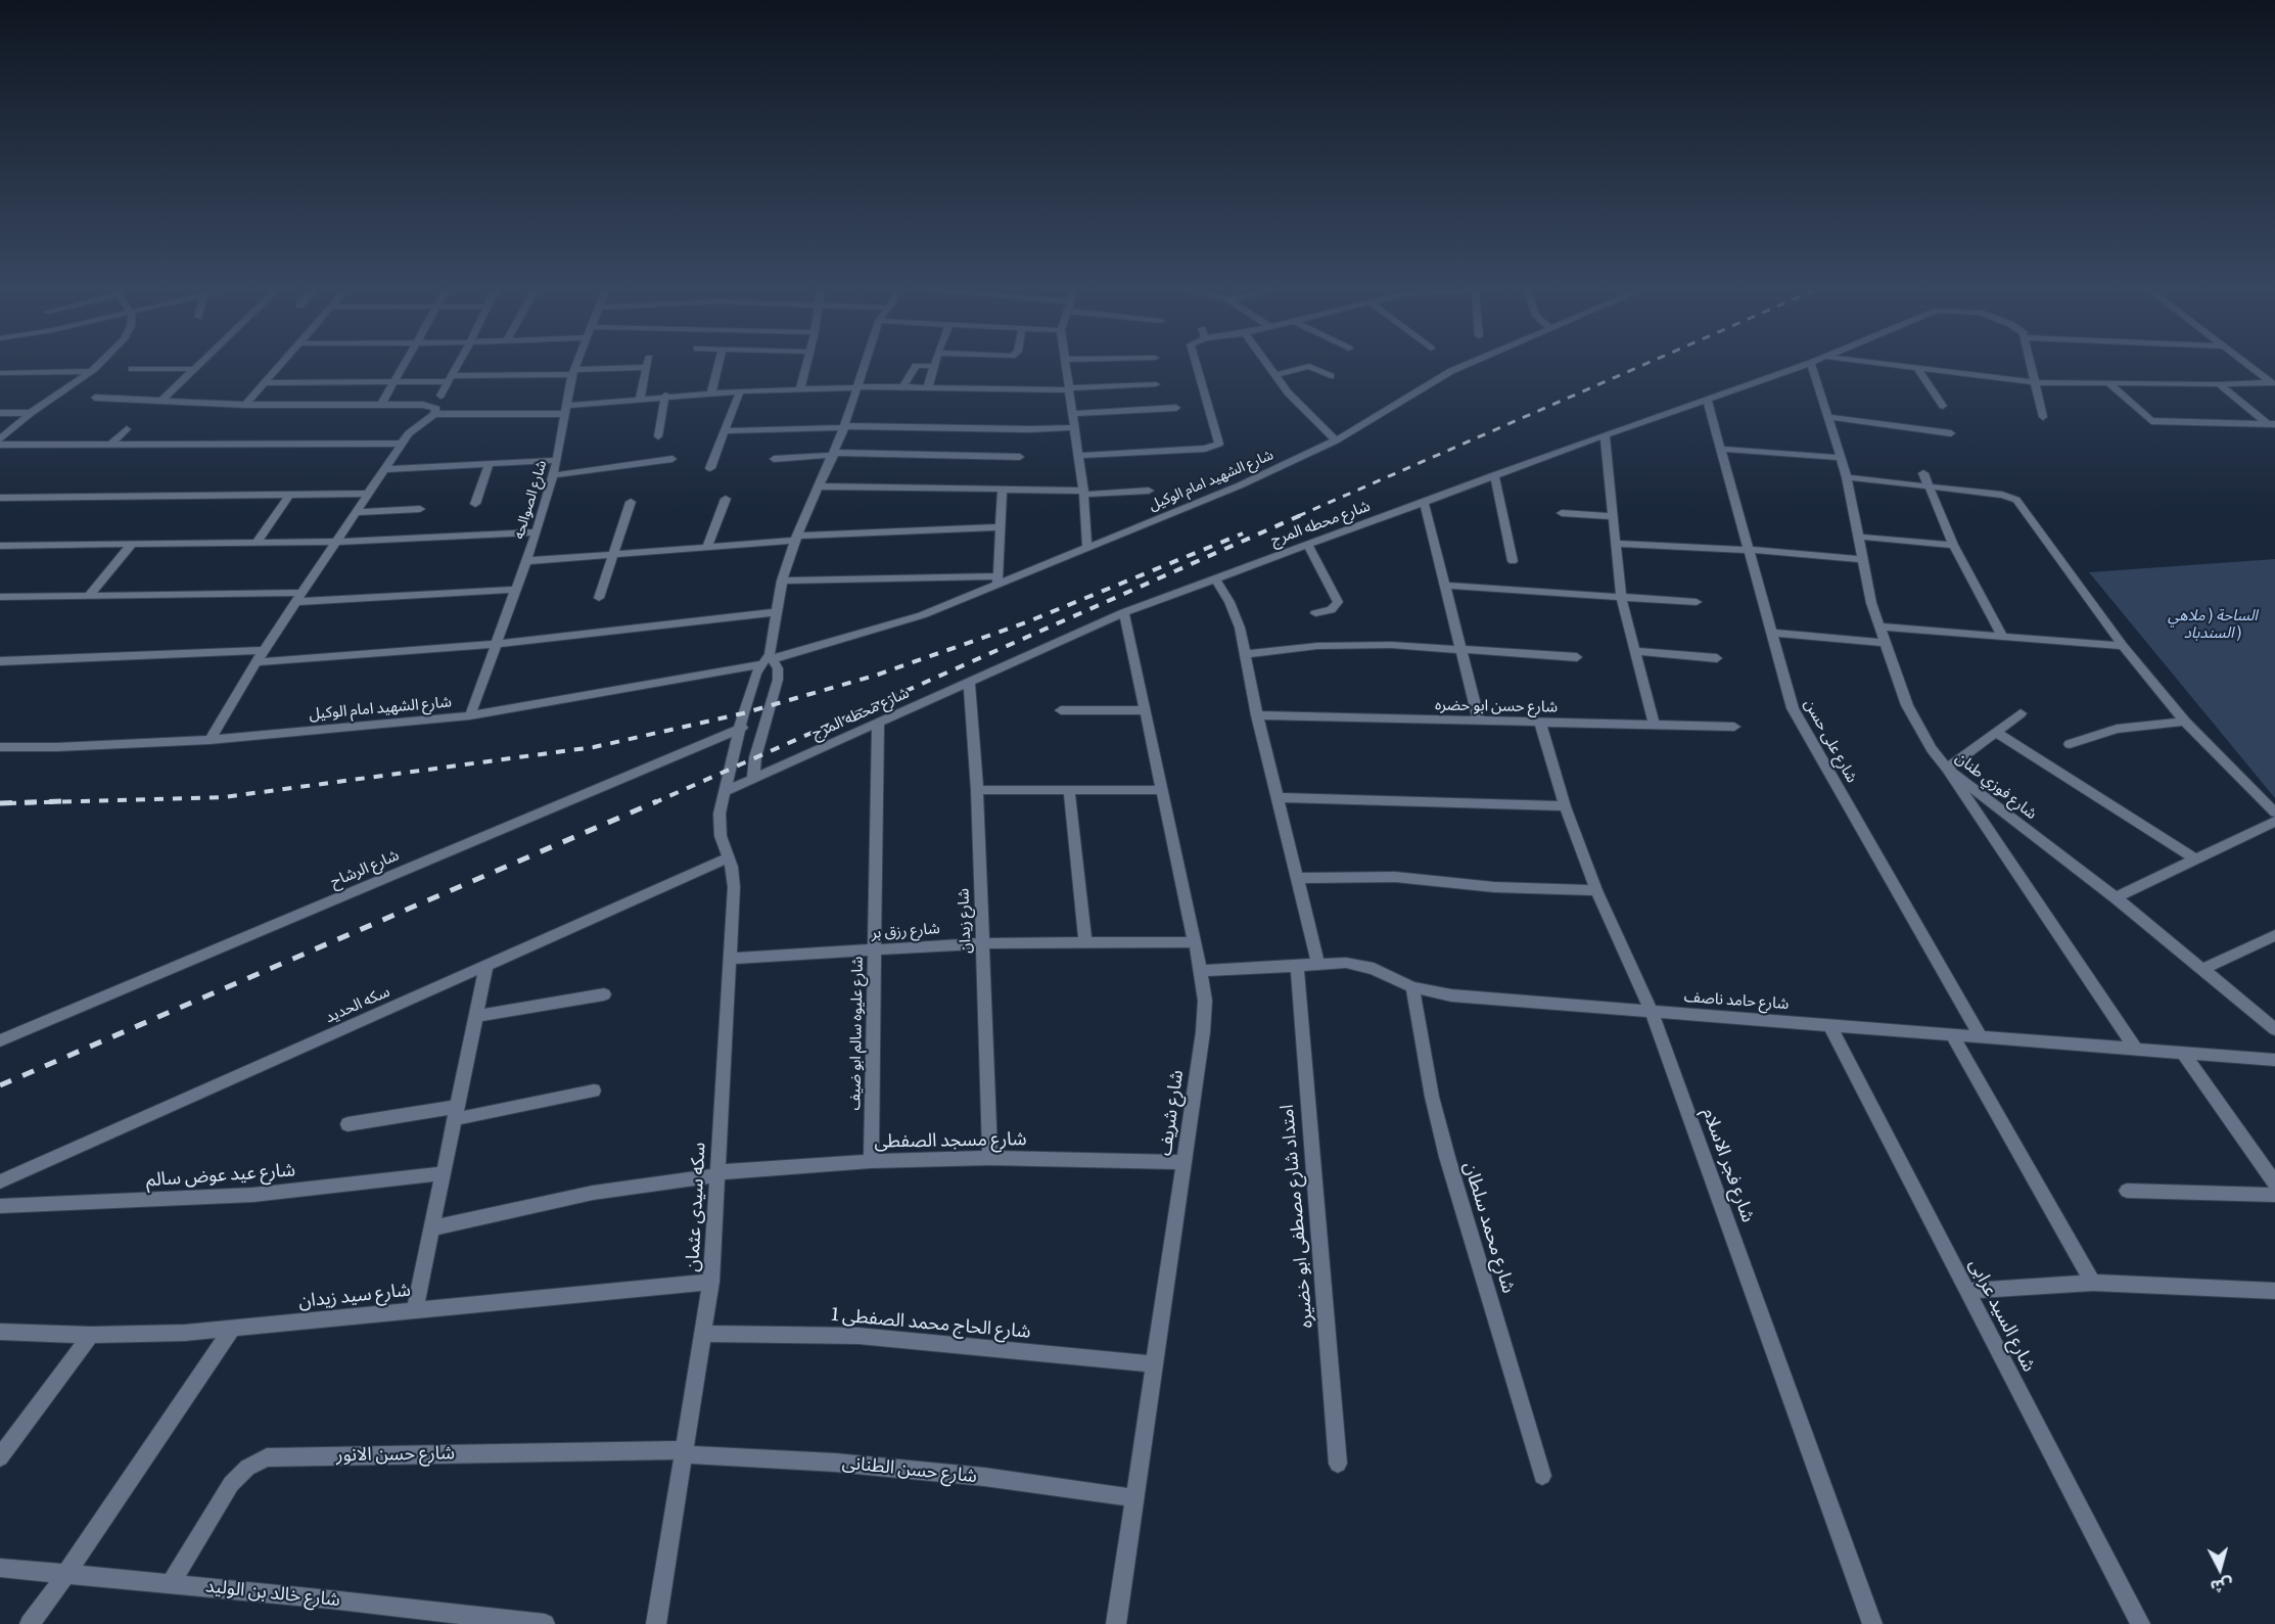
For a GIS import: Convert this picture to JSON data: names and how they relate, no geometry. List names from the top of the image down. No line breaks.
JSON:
{"streets":{"street":["شارع الشهيد امام الوكيل","شارع الصوالحه","شارع محطه المرج","شارع حسن ابو حضره","شارع على حسن","شارع فوزي طنان","شارع الرشاح","شارع زيدان","شارع رزق بر","شارع حامد ناصف","سكه الحديد","شارع عليوه سالم ابو ضيف","شارع شريف","شارع مسجد الصفطى","شارع فجر الاسلام","شارع عيد عوض سالم","سكه سيدى عثمان","امتداد شارع مصطفى ابو خضيره","شارع محمد سلطان","شارع سيد زيدان","شارع السيد عرابى","شارع الحاج محمد الصفطى 1","شارع حسن الانور","شارع حسن الطنانى","شارع خالد بن الوليد"]},"crossings":[["شارع الشهيد امام الوكيل","شارع الصوالحه"],["شارع الشهيد امام الوكيل","سكه سيدى عثمان"],["شارع محطه المرج","شارع على حسن"],["شارع محطه المرج","شارع زيدان"],["شارع محطه المرج","شارع عليوه سالم ابو ضيف"],["شارع محطه المرج","شارع شريف"],["شارع محطه المرج","سكه سيدى عثمان"],["شارع حسن ابو حضره","شارع فجر الاسلام"],["شارع على حسن","شارع حامد ناصف"],["شارع الرشاح","سكه سيدى عثمان"],["شارع زيدان","شارع رزق بر"],["شارع زيدان","شارع مسجد الصفطى"],["شارع رزق بر","شارع عليوه سالم ابو ضيف"],["شارع رزق بر","شارع شريف"],["شارع رزق بر","سكه سيدى عثمان"],["شارع حامد ناصف","شارع شريف"],["شارع حامد ناصف","شارع فجر الاسلام"],["شارع حامد ناصف","امتداد شارع مصطفى ابو خضيره"],["شارع حامد ناصف","شارع محمد سلطان"],["شارع حامد ناصف","شارع السيد عرابى"],["سكه الحديد","سكه سيدى عثمان"],["شارع عليوه سالم ابو ضيف","شارع مسجد الصفطى"],["شارع شريف","شارع مسجد الصفطى"],["شارع شريف","شارع الحاج محمد الصفطى 1"],["شارع شريف","شارع حسن الطنانى"],["شارع مسجد الصفطى","سكه سيدى عثمان"],["سكه سيدى عثمان","شارع سيد زيدان"],["سكه سيدى عثمان","شارع الحاج محمد الصفطى 1"],["سكه سيدى عثمان","شارع حسن الانور"],["سكه سيدى عثمان","شارع حسن الطنانى"],["شارع حسن الانور","شارع حسن الطنانى"],["شارع حسن الانور","شارع خالد بن الوليد"]],"parks":["الساحة ( ملاهي السندباد )"],"north":"bottom"}
